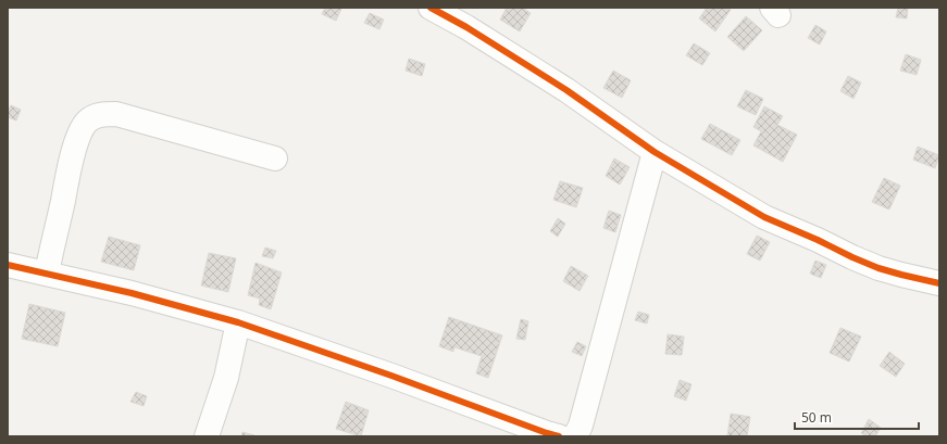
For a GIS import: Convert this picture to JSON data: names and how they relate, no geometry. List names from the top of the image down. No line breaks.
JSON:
{"scale_bar":"50 m"}
